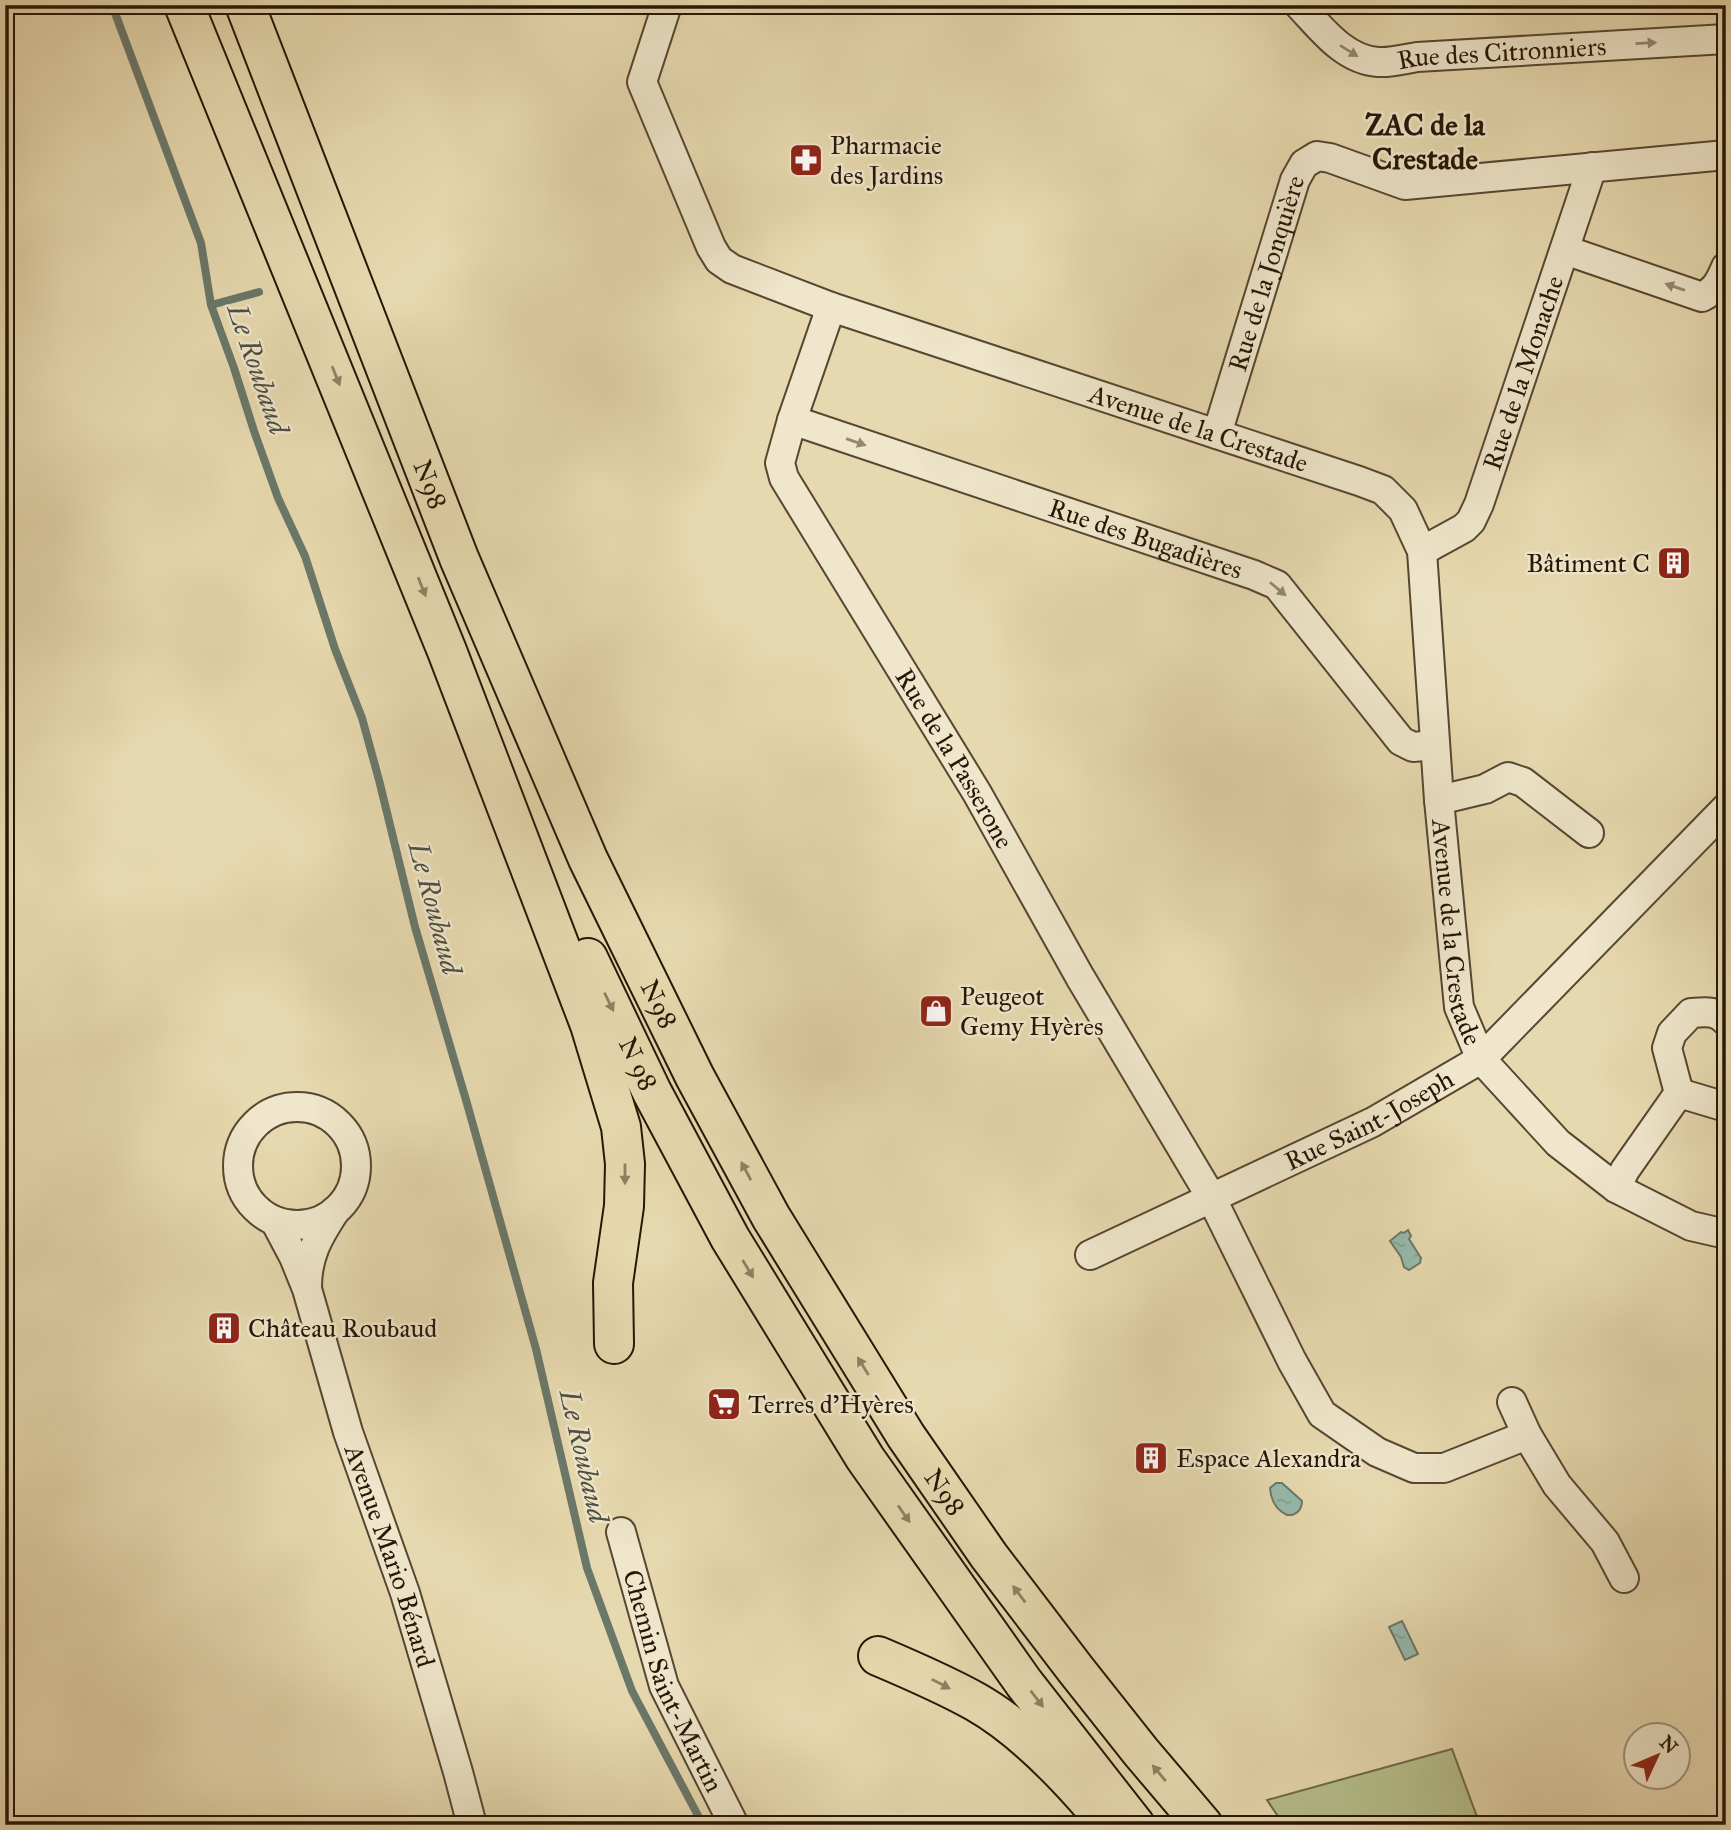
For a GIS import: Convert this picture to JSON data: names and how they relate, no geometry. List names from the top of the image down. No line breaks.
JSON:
{"streets":{"highway":["N98","N 98"],"street":["Rue des Citronniers","Rue de la Jonquière","Rue de la Monache","Avenue de la Crestade","Rue des Bugadières","Rue de la Passerone","Rue Saint-Joseph","Avenue Mario Bénard","Chemin Saint-Martin"]},"crossings":[["Rue de la Jonquière","Rue de la Monache"],["Rue de la Jonquière","Avenue de la Crestade"],["Rue de la Monache","Avenue de la Crestade"],["Avenue de la Crestade","Rue des Bugadières"],["Avenue de la Crestade","Rue de la Passerone"],["Avenue de la Crestade","Rue Saint-Joseph"],["Rue des Bugadières","Rue de la Passerone"],["Rue de la Passerone","Rue Saint-Joseph"]],"one_way":["Rue des Citronniers","Rue des Bugadières"],"districts":["ZAC de la Crestade"],"water":["Le Roubaud"],"places":{"pharmacy":["Pharmacie des Jardins"],"building":["Bâtiment C","Château Roubaud","Espace Alexandra"],"shop":["Peugeot Gemy Hyères"],"supermarket":["Terres d'Hyères"]},"north":"top right"}
